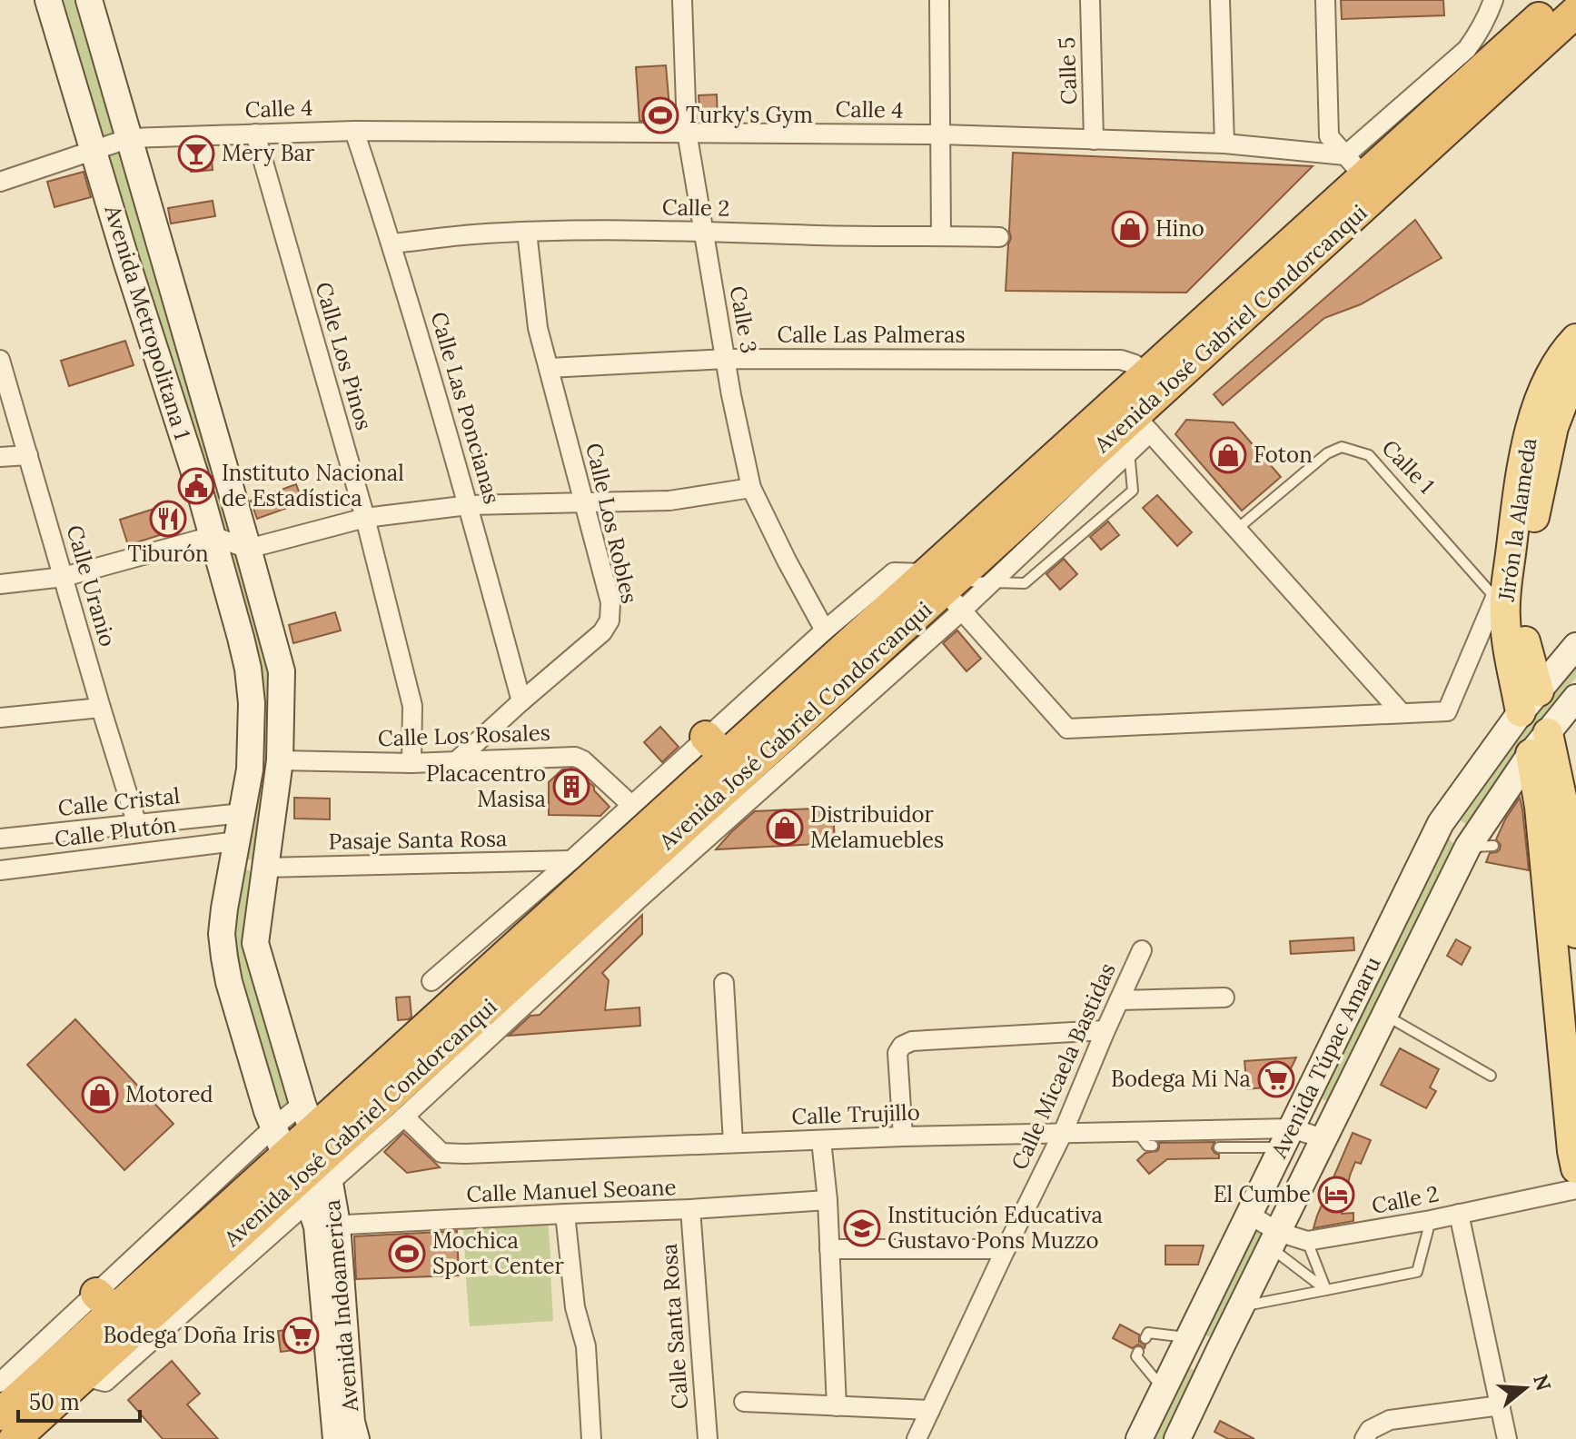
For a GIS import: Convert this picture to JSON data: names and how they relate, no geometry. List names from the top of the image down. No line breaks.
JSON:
{"streets":{"highway":["Avenida José Gabriel Condorcanqui"],"main road":["Avenida Metropolitana 1","Jirón la Alameda","Avenida Túpac Amaru","Avenida Indoamerica"],"street":["Calle 5","Calle 4","Calle 2","Calle 3","Calle Las Palmeras","Calle Los Pinos","Calle Las Poncianas","Calle Los Robles","Calle Uranio","Calle Los Rosales","Calle Cristal","Calle Plutón","Pasaje Santa Rosa","Calle Micaela Bastidas","Calle Trujillo","Calle Manuel Seoane","Calle Santa Rosa"],"lane":["Calle 1"]},"crossings":[["Calle 5","Calle 4"],["Calle 4","Calle 3"],["Calle 4","Avenida Metropolitana 1"],["Calle 4","Avenida José Gabriel Condorcanqui"],["Calle 4","Calle Los Pinos"],["Calle 4","Calle Las Poncianas"],["Calle 2","Calle 3"],["Calle 2","Calle Las Poncianas"],["Calle 2","Calle Los Robles"],["Calle 2","Avenida Túpac Amaru"],["Calle 3","Calle Las Palmeras"],["Avenida Metropolitana 1","Avenida José Gabriel Condorcanqui"],["Avenida Metropolitana 1","Calle Los Rosales"],["Avenida Metropolitana 1","Calle Cristal"],["Avenida Metropolitana 1","Calle Plutón"],["Avenida Metropolitana 1","Pasaje Santa Rosa"],["Avenida Metropolitana 1","Avenida Indoamerica"],["Avenida José Gabriel Condorcanqui","Calle Las Palmeras"],["Avenida José Gabriel Condorcanqui","Pasaje Santa Rosa"],["Avenida José Gabriel Condorcanqui","Avenida Indoamerica"],["Calle Las Palmeras","Calle Los Robles"],["Calle Los Pinos","Calle Los Rosales"],["Calle Las Poncianas","Calle Los Robles"],["Calle 1","Jirón la Alameda"],["Jirón la Alameda","Avenida Túpac Amaru"],["Calle Los Robles","Calle Los Rosales"],["Calle Uranio","Calle Cristal"],["Avenida Túpac Amaru","Calle Trujillo"],["Calle Micaela Bastidas","Calle Trujillo"],["Calle Manuel Seoane","Avenida Indoamerica"],["Calle Manuel Seoane","Calle Santa Rosa"]],"places":{"sports":["Turky's Gym","Mochica Sport Center"],"bar":["Mery Bar"],"shop":["Hino","Foton","Distribuidor Melamuebles","Motored"],"public building":["Instituto Nacional de Estadística"],"restaurant":["Tiburón"],"building":["Placacentro Masisa"],"supermarket":["Bodega Mi Na","Bodega Doña Iris"],"hotel":["El Cumbe"],"school or university":["Institución Educativa Gustavo Pons Muzzo"]},"scale_bar":"50 m","north":"right"}
